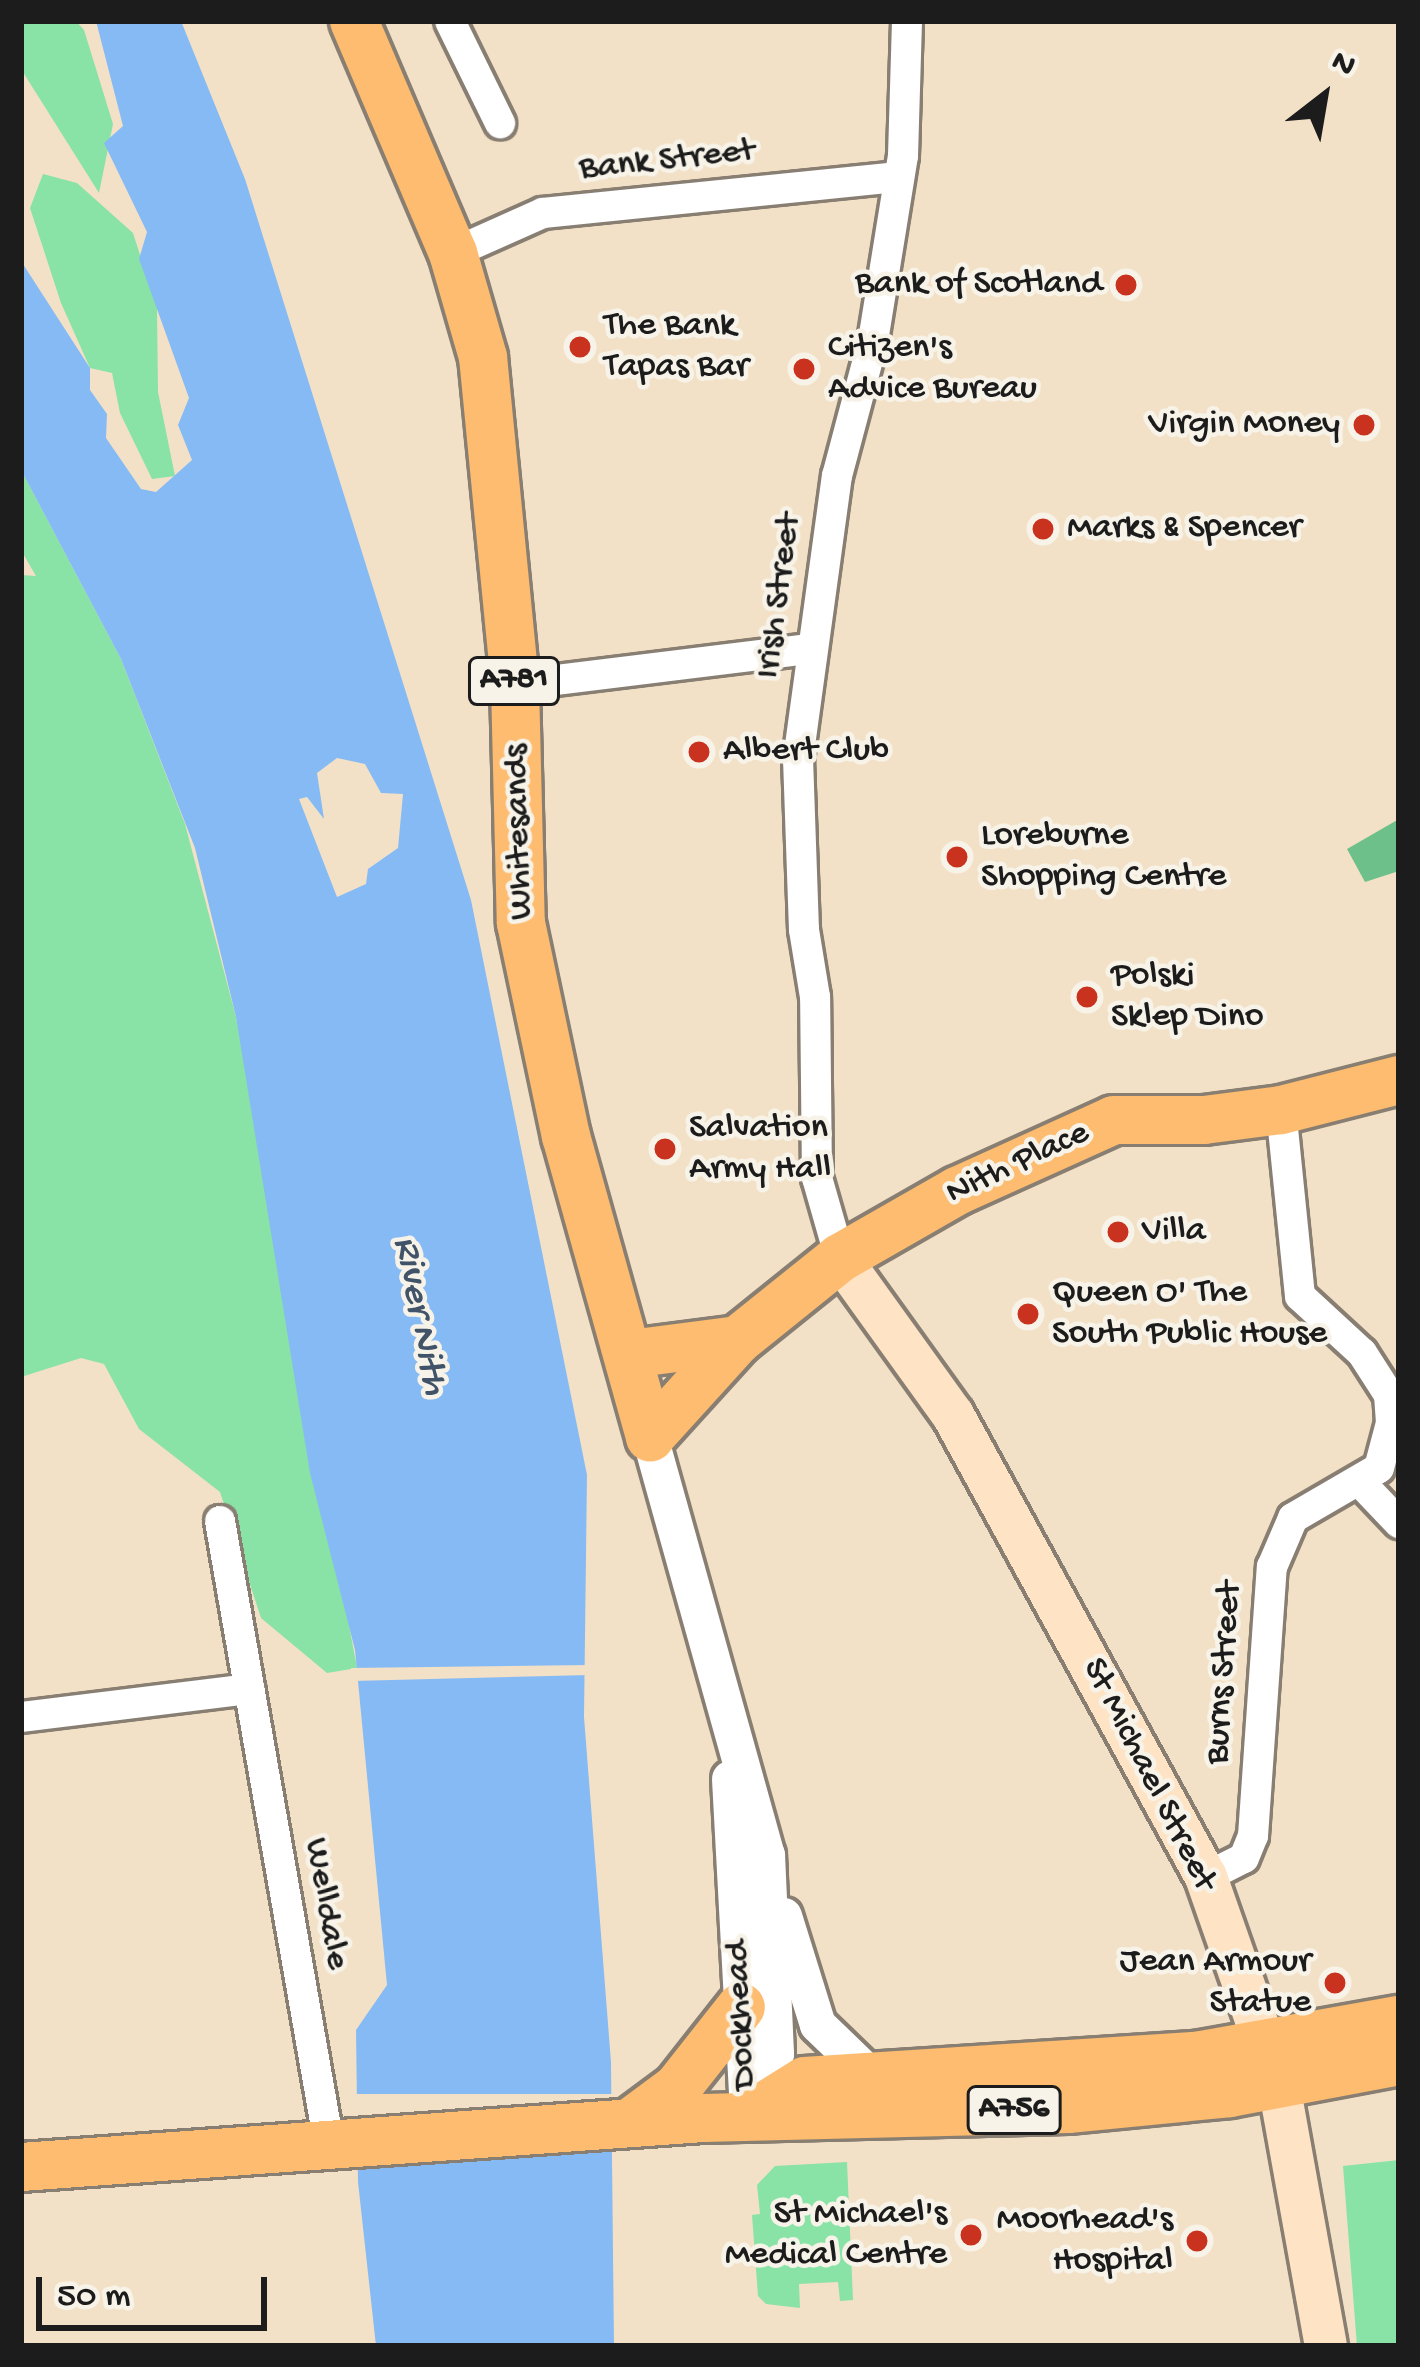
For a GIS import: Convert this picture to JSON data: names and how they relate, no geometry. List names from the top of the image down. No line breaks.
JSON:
{"streets":{"main road":["A781","Whitesands","Nith Place","St Michael Street","A756"],"street":["Bank Street","Irish Street","Burns Street","Welldale","Dockhead"]},"crossings":[["Bank Street","Irish Street"],["Bank Street","Whitesands"],["Irish Street","Nith Place"],["Irish Street","St Michael Street"],["Whitesands","Nith Place"],["Whitesands","Dockhead"],["Nith Place","St Michael Street"],["Nith Place","Dockhead"],["Burns Street","St Michael Street"],["St Michael Street","A756"],["Dockhead","A756"]],"water":["River Nith"],"places":["Bank of Scotland","The Bank Tapas Bar","Citizen's Advice Bureau","Virgin Money","Marks & Spencer","Albert Club","Loreburne Shopping Centre","Polski Sklep Dino","Salvation Army Hall","Villa","Queen O' The South Public House","Jean Armour Statue","St Michael's Medical Centre","Moorhead's Hospital"],"scale_bar":"50 m","north":"top right"}
